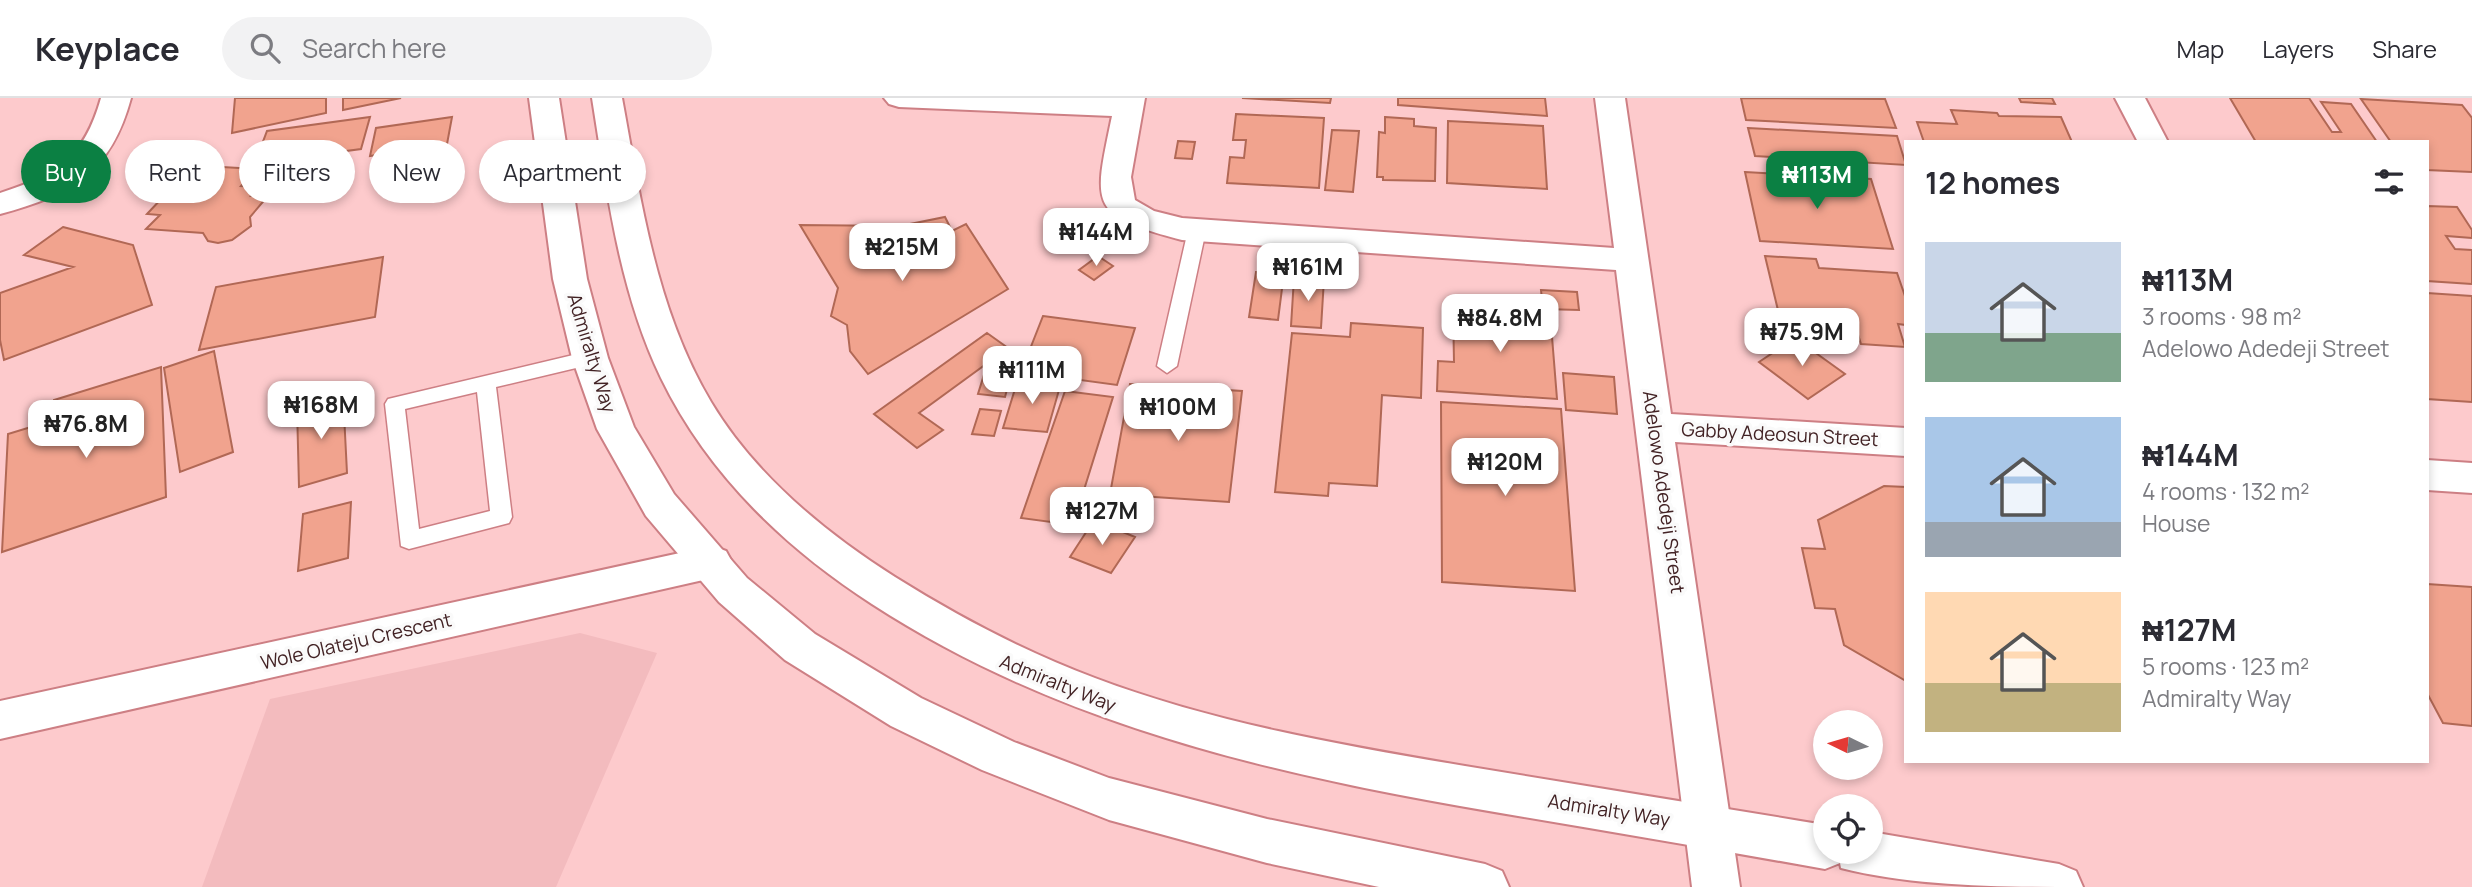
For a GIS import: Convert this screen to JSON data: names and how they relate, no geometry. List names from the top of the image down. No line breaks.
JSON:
{"streets":{"main road":["Admiralty Way","Gabby Adeosun Street","Adelowo Adedeji Street","Wole Olateju Crescent"]},"crossings":[["Admiralty Way","Adelowo Adedeji Street"],["Admiralty Way","Wole Olateju Crescent"],["Gabby Adeosun Street","Adelowo Adedeji Street"]],"north":"left","page":{"header":"Keyplace","search":"Search here","nav":["Map","Layers","Share"],"chip":["Buy","Rent","Filters","New","Apartment"],"heading":"12 homes","price":["₦113M","₦144M","₦215M","₦161M","₦84.8M","₦75.9M","₦111M","₦168M","₦100M","₦76.8M","₦120M","₦127M"],"list":[{"name":"₦113M","note":"3 rooms · 98 m² · Adelowo Adedeji Street"},{"name":"₦144M","note":"4 rooms · 132 m² · House"},{"name":"₦127M","note":"5 rooms · 123 m² · Admiralty Way"}]}}
